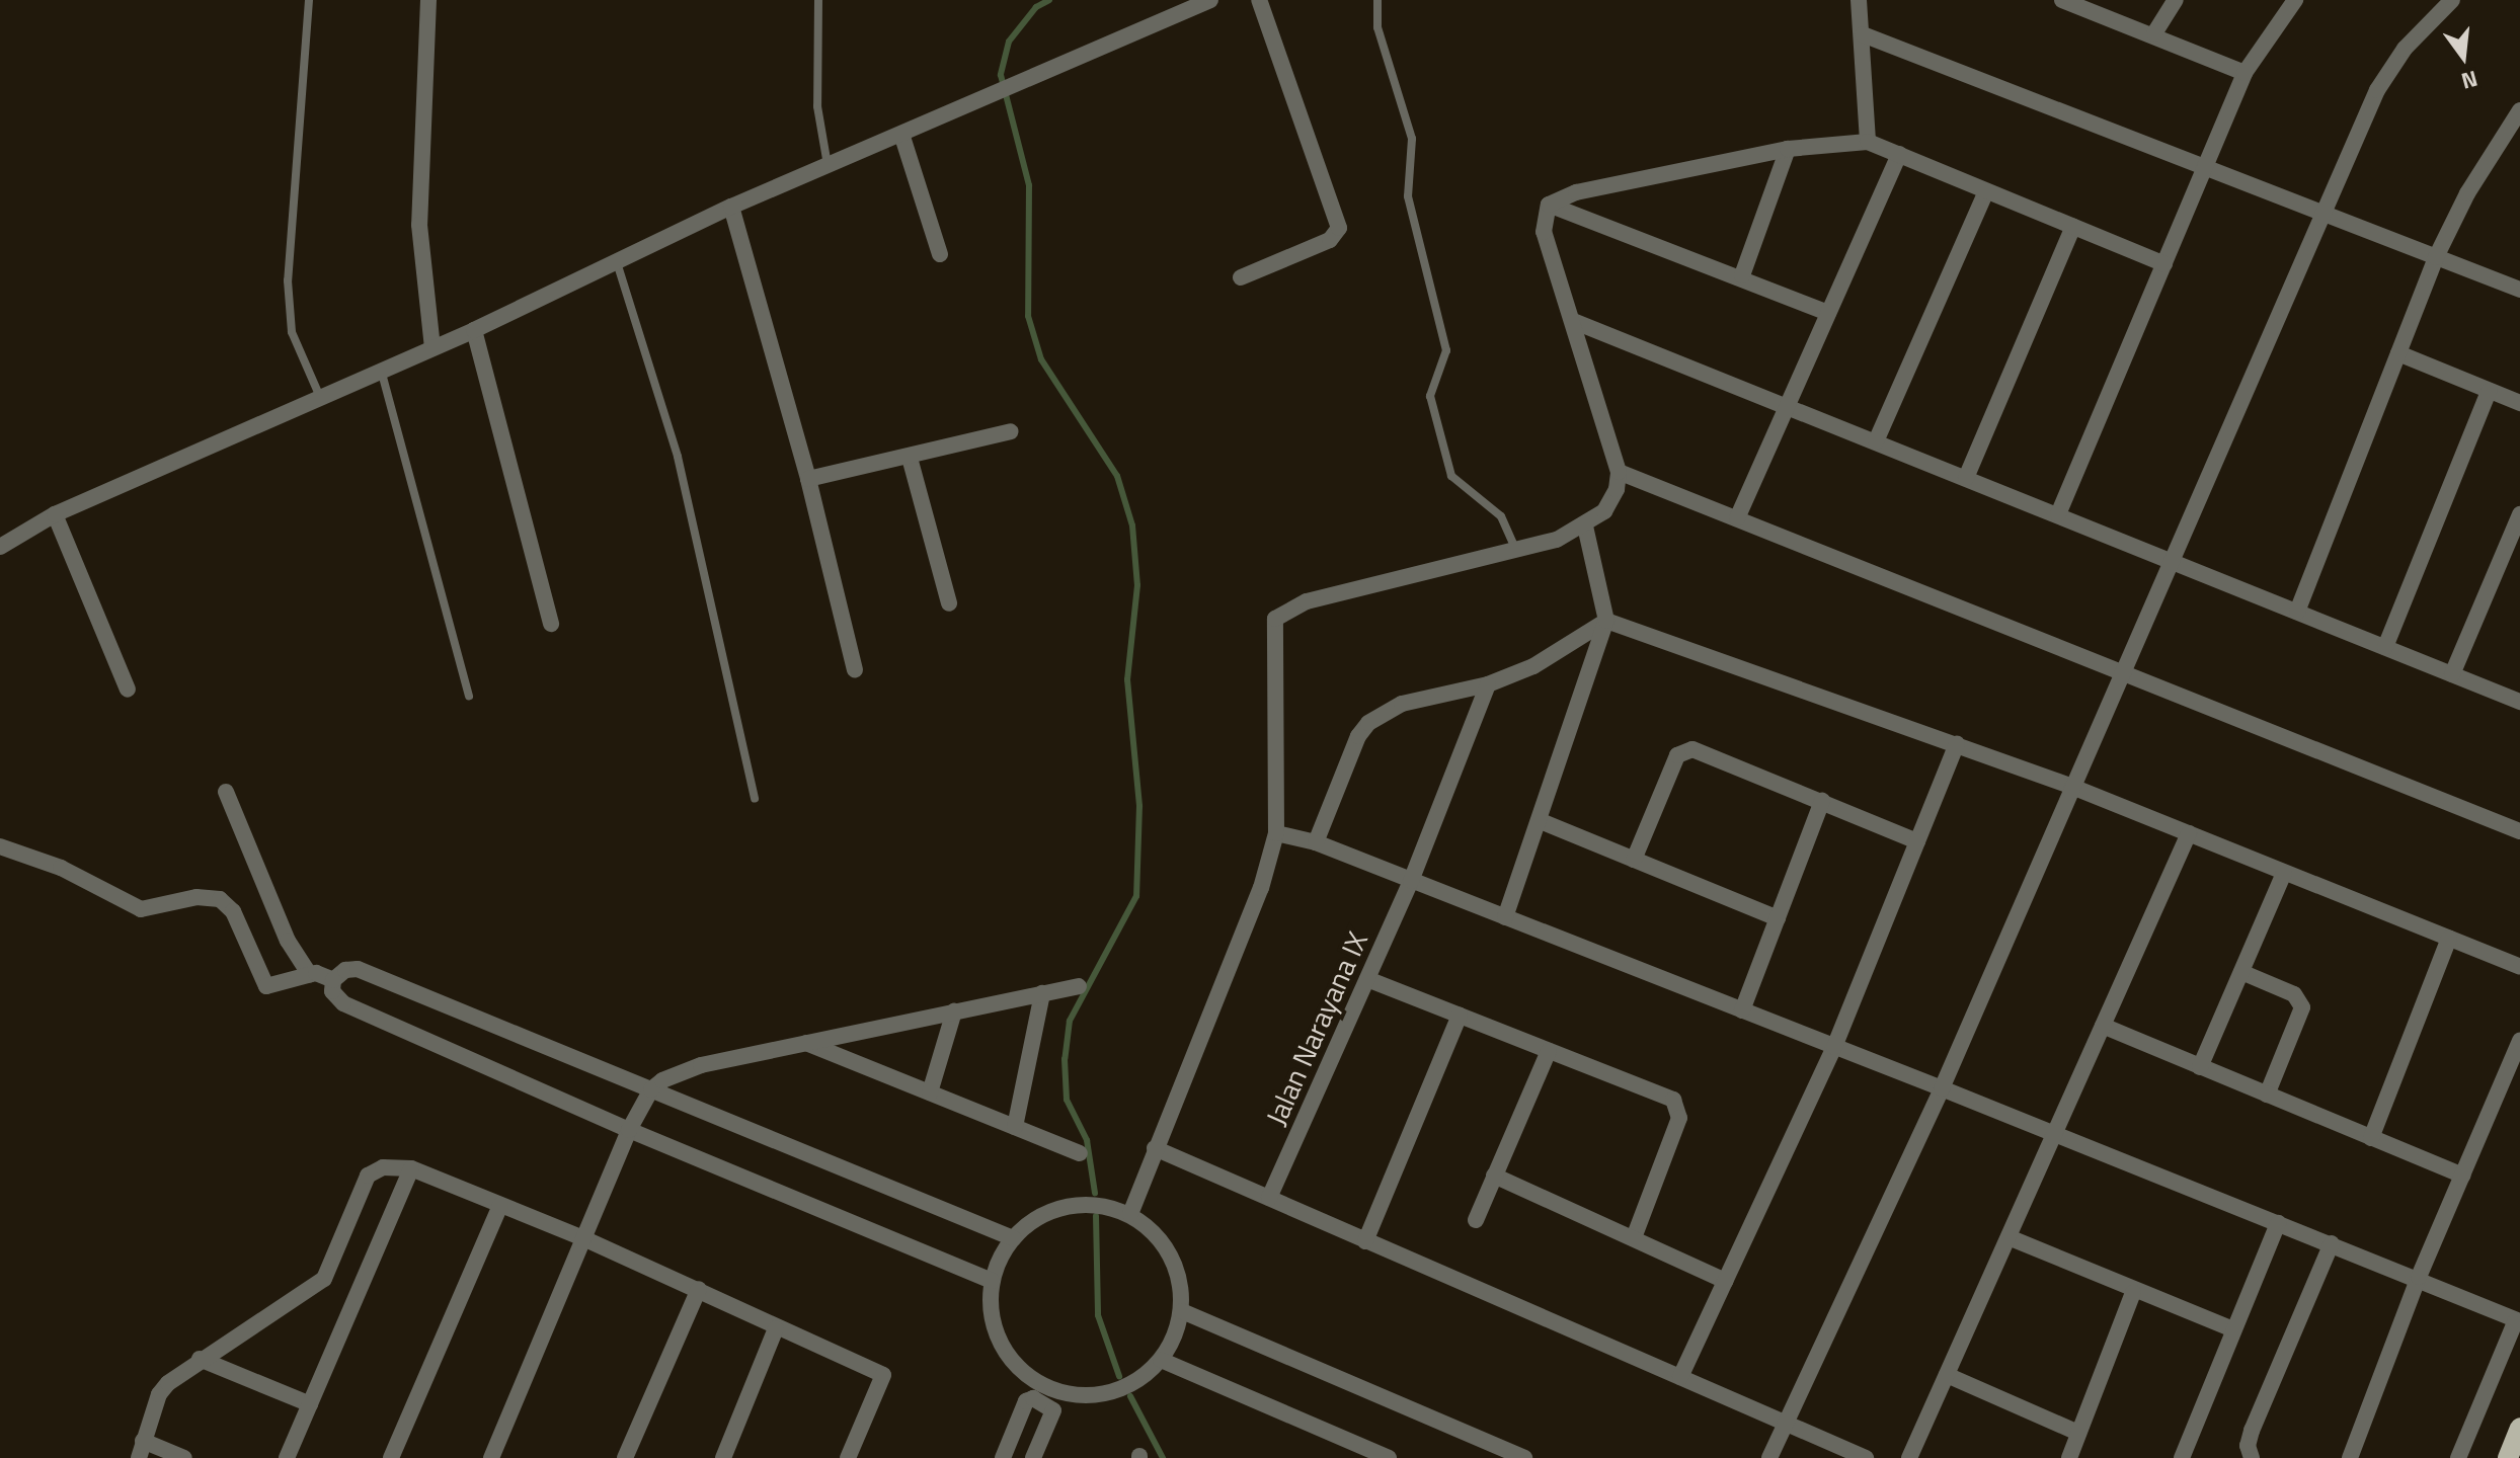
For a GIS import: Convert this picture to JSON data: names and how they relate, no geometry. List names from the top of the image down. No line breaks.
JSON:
{"streets":{"street":["Jalan Narayana IX"]},"north":"bottom"}
